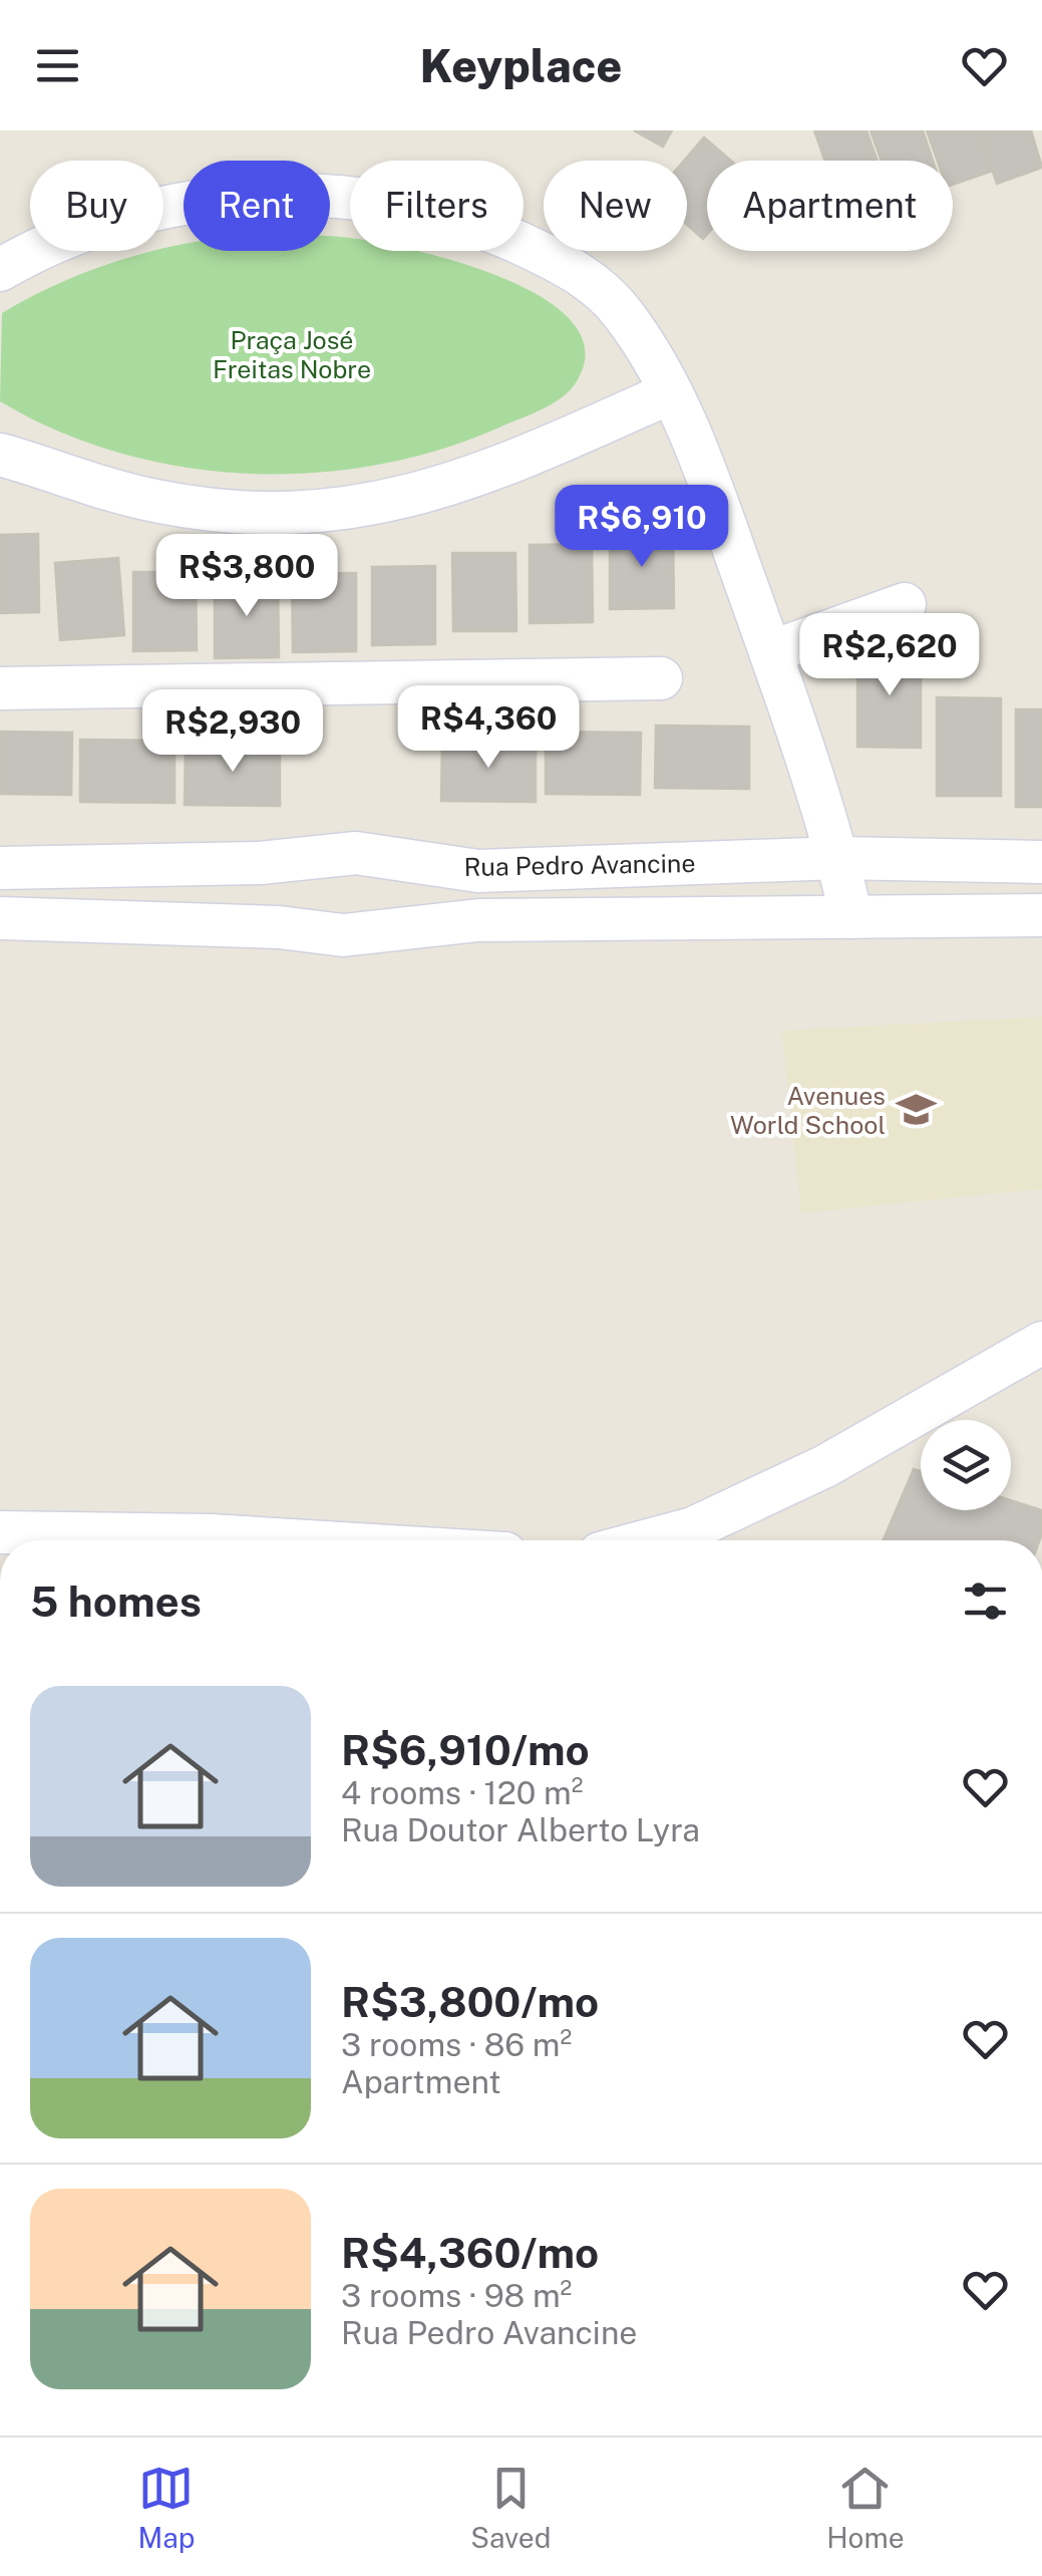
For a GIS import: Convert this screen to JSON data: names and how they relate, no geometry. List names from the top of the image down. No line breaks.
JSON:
{"streets":{"street":["Rua Pedro Avancine"]},"parks":["Praça José Freitas Nobre"],"places":{"school or university":["Avenues World School"]},"page":{"header":"Keyplace","chip":["Buy","Rent","Filters","New","Apartment"],"price":["R$6,910","R$3,800","R$2,620","R$4,360","R$2,930"],"heading":"5 homes","list":[{"name":"R$6,910/mo","note":"4 rooms · 120 m² · Rua Doutor Alberto Lyra"},{"name":"R$3,800/mo","note":"3 rooms · 86 m² · Apartment"},{"name":"R$4,360/mo","note":"3 rooms · 98 m² · Rua Pedro Avancine"}],"tabs":["Map","Saved","Home"]}}
